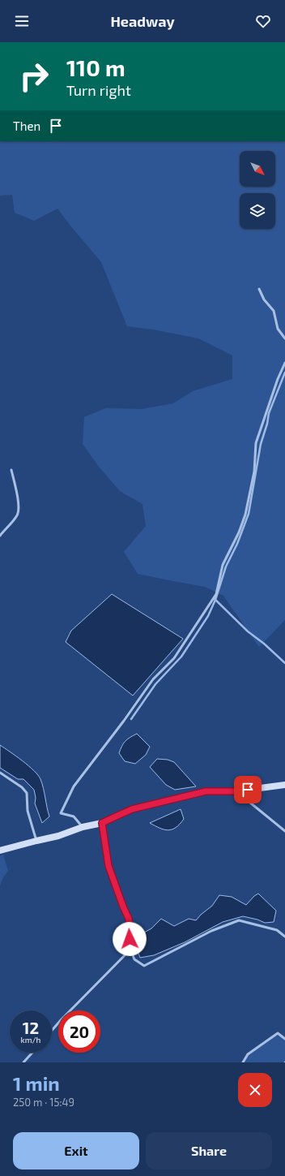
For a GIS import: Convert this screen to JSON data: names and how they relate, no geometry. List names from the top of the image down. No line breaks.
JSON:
{"north":"bottom right","page":{"header":"Headway","turn":["110 m","Turn right"],"then":"Then","speed":"12 km/h","limit":"20","heading":["1 min","250 m · 15:49"],"buttons":["Exit","Share"]}}
